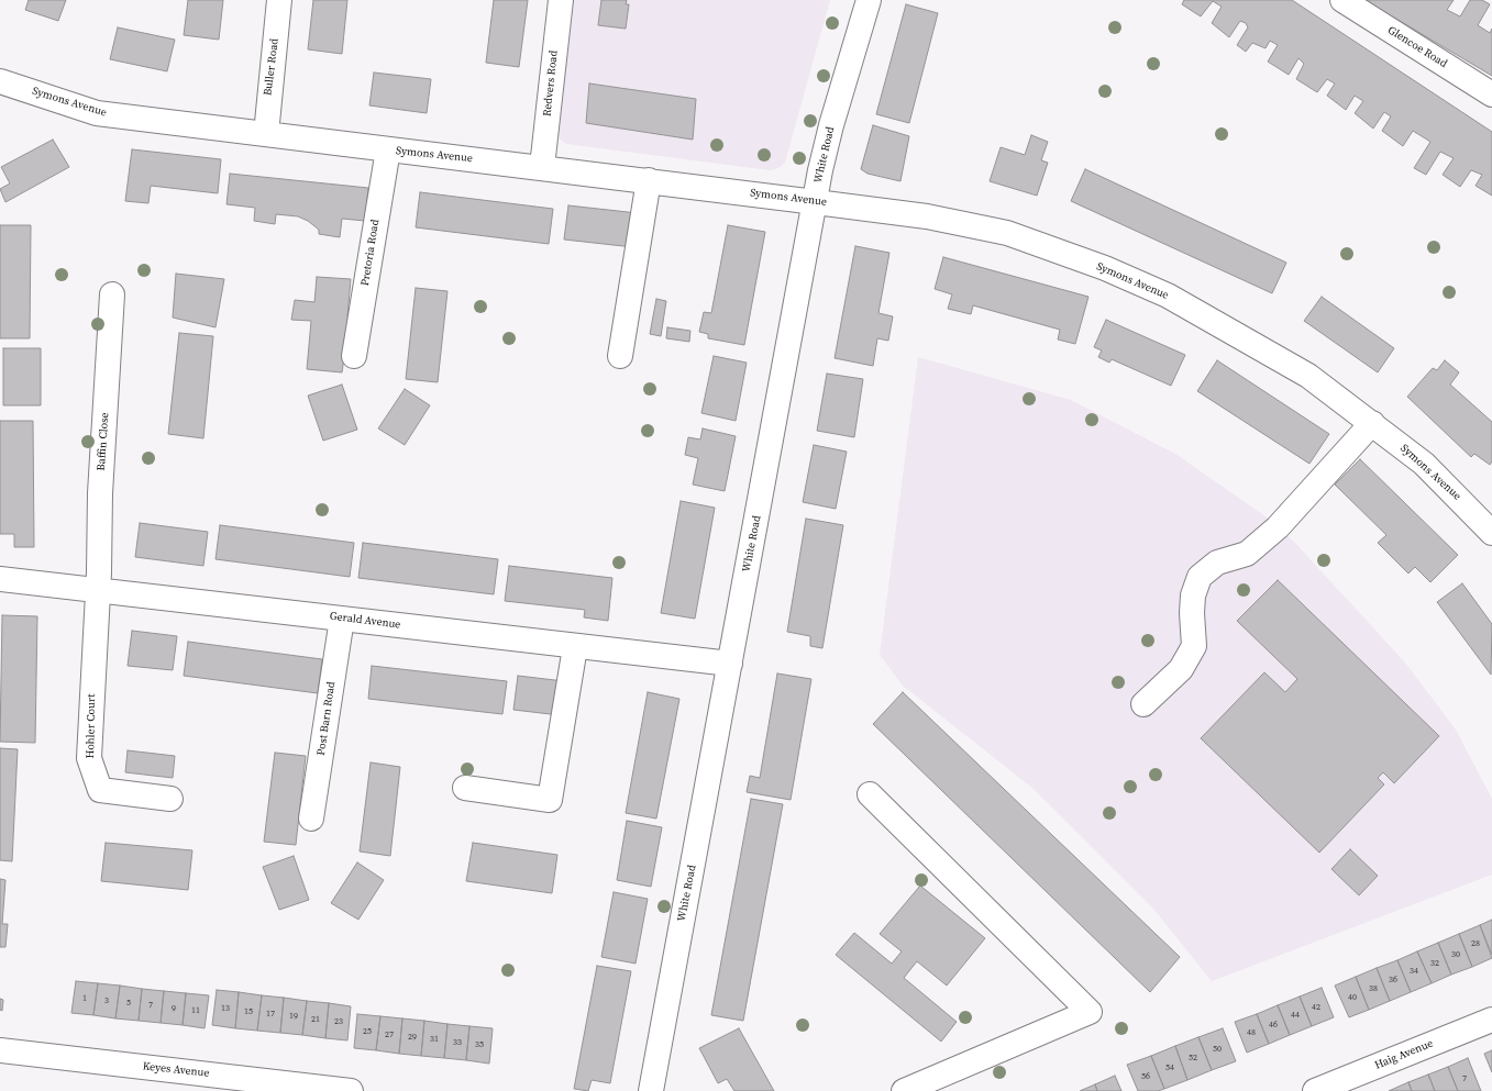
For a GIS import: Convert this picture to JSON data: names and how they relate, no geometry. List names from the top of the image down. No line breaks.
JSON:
{"streets":{"street":["Glencoe Road","Buller Road","Redvers Road","Symons Avenue","White Road","Pretoria Road","Baffin Close","Gerald Avenue","Post Barn Road","Hohler Court","Haig Avenue","Keyes Avenue"]},"crossings":[["Buller Road","Symons Avenue"],["Redvers Road","Symons Avenue"],["Symons Avenue","White Road"],["Symons Avenue","Pretoria Road"],["White Road","Gerald Avenue"],["Baffin Close","Gerald Avenue"],["Baffin Close","Hohler Court"],["Gerald Avenue","Post Barn Road"],["Gerald Avenue","Hohler Court"]],"house_numbers":["28","30","32","34","36","38","40","1","3","5","7","42","9","13","11","15","17","44","19","21","23","46","25","48","27","29","31","33","35","50","52","54","56","7"]}
